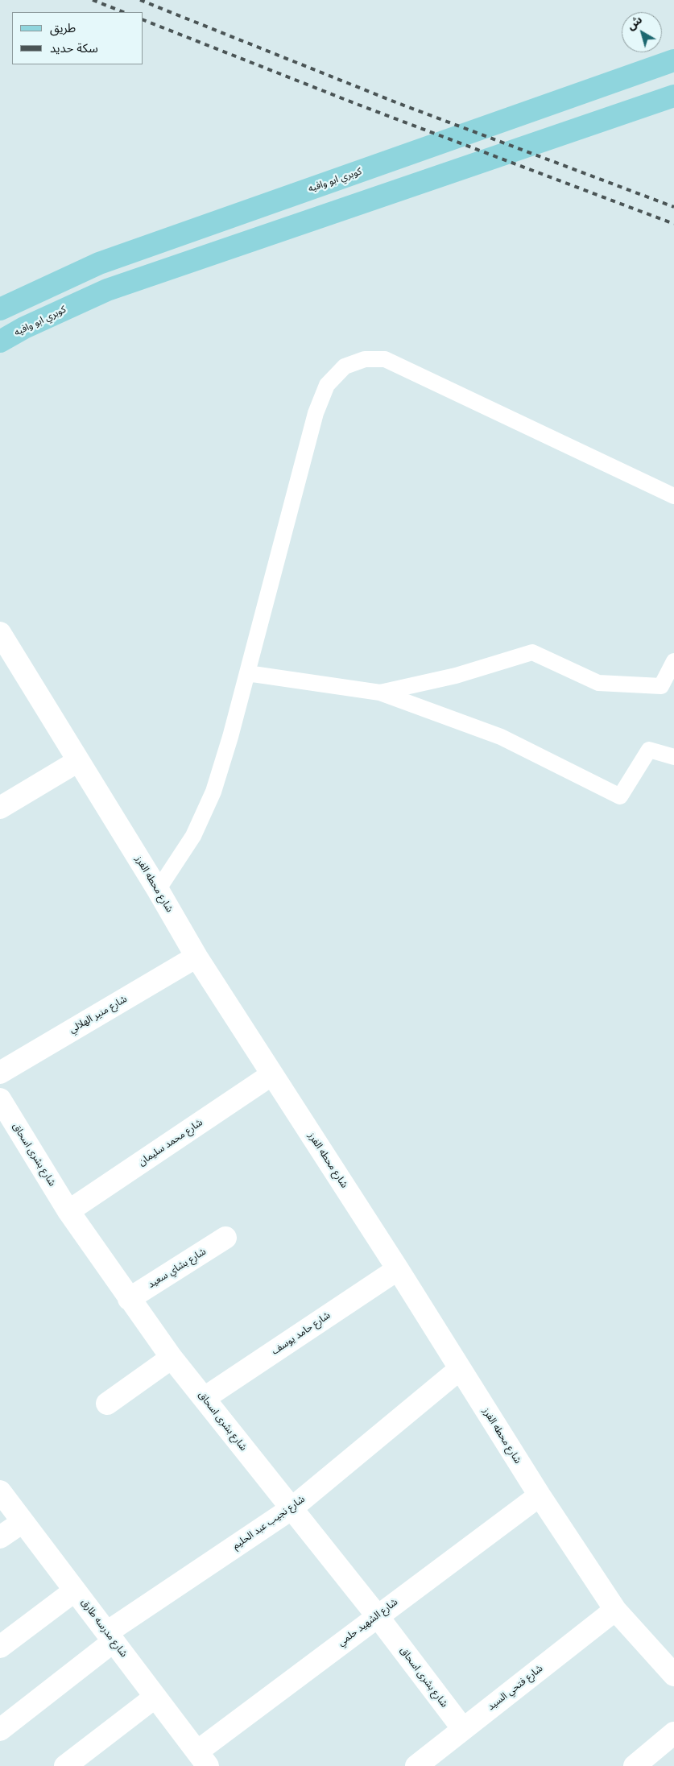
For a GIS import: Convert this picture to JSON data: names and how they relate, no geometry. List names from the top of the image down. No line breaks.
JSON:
{"streets":{"main road":["كوبري ابو وافيه"],"street":["شارع محطه الفرز","شارع منير الهلالي","شارع محمد سليمان","شارع بشرى اسحاق","شارع بشاي سعيد","شارع حامد يوسف","شارع نجيب عبد الحليم","شارع الشهيد حلمي","شارع مدرسه طارق","شارع فتحي السيد"]},"crossings":[["شارع محطه الفرز","شارع منير الهلالي"],["شارع محطه الفرز","شارع محمد سليمان"],["شارع محطه الفرز","شارع حامد يوسف"],["شارع محطه الفرز","شارع نجيب عبد الحليم"],["شارع محطه الفرز","شارع الشهيد حلمي"],["شارع محطه الفرز","شارع فتحي السيد"],["شارع محمد سليمان","شارع بشرى اسحاق"],["شارع بشرى اسحاق","شارع بشاي سعيد"],["شارع بشرى اسحاق","شارع حامد يوسف"],["شارع بشرى اسحاق","شارع نجيب عبد الحليم"],["شارع بشرى اسحاق","شارع الشهيد حلمي"],["شارع بشرى اسحاق","شارع فتحي السيد"],["شارع نجيب عبد الحليم","شارع مدرسه طارق"],["شارع الشهيد حلمي","شارع مدرسه طارق"]],"legend":["طريق","سكة حديد"],"north":"top left"}
